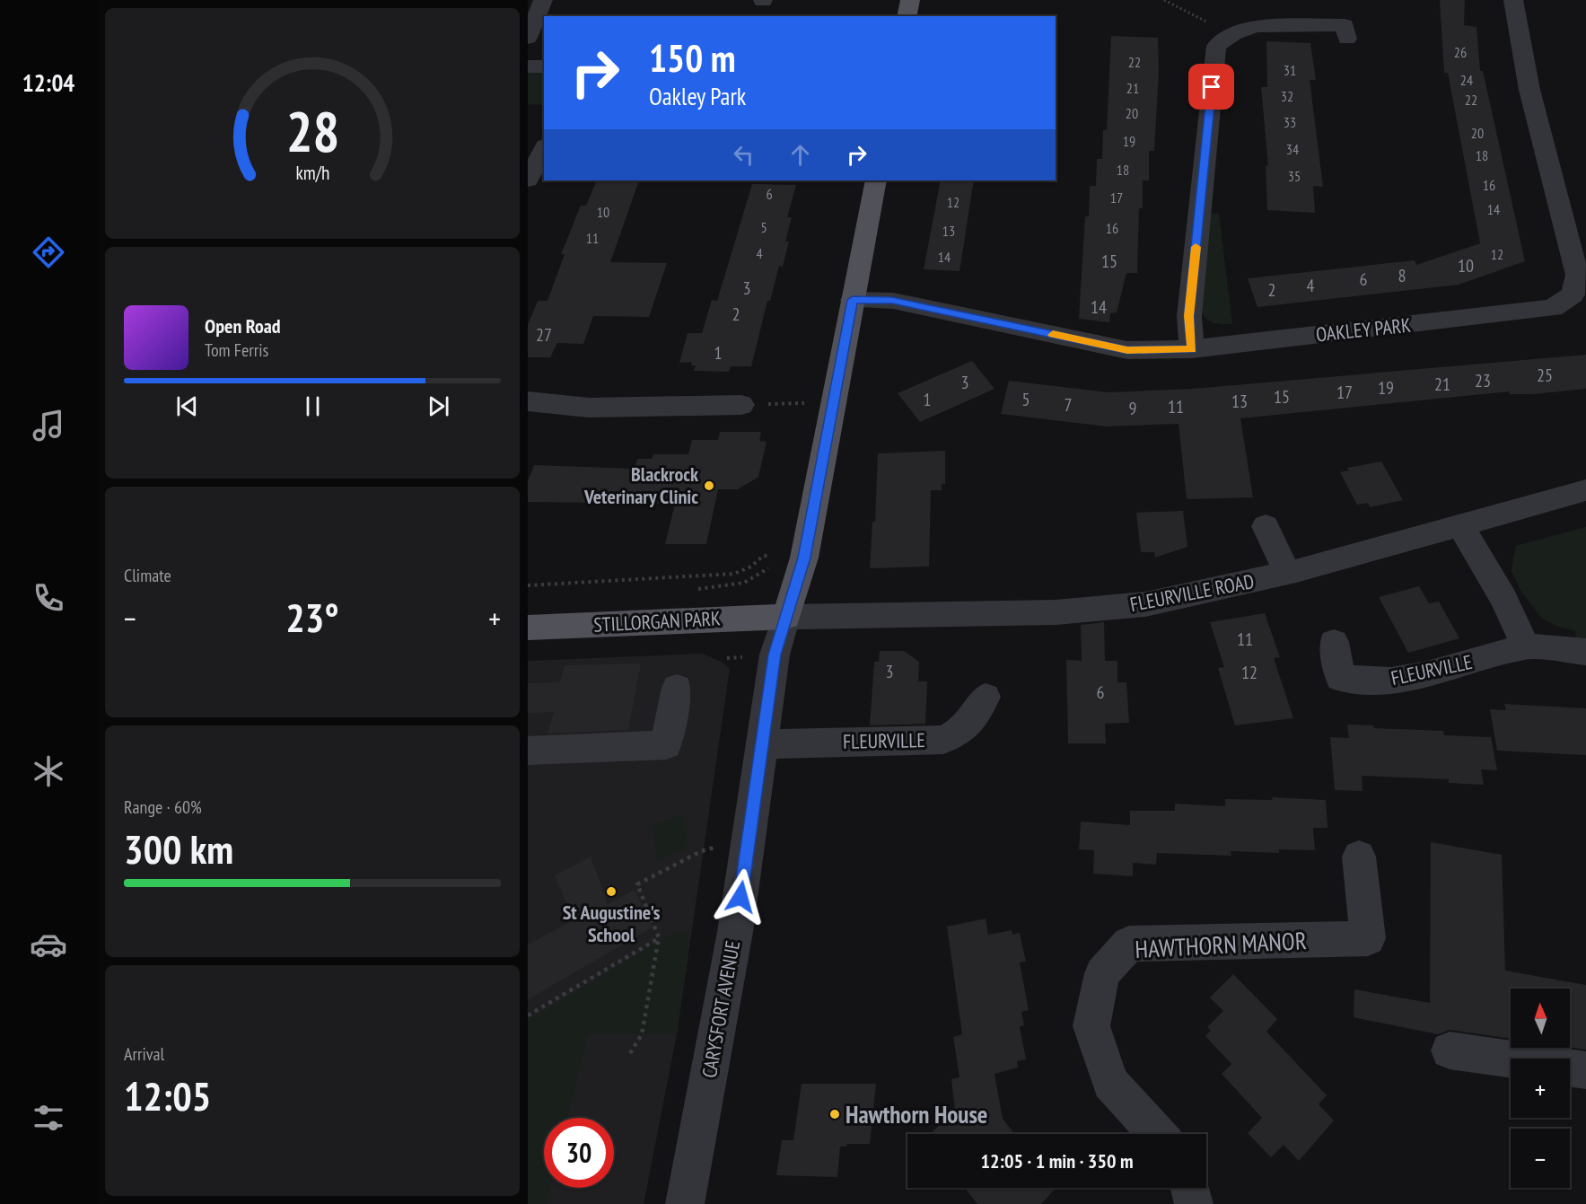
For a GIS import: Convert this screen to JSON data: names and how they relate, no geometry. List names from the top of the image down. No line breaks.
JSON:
{"streets":{"main road":["STILLORGAN PARK","CARYSFORT AVENUE"],"street":["OAKLEY PARK","FLEURVILLE ROAD","FLEURVILLE","HAWTHORN MANOR"]},"crossings":[["OAKLEY PARK","CARYSFORT AVENUE"],["FLEURVILLE ROAD","STILLORGAN PARK"],["FLEURVILLE ROAD","CARYSFORT AVENUE"],["STILLORGAN PARK","CARYSFORT AVENUE"],["FLEURVILLE","CARYSFORT AVENUE"]],"places":["Blackrock Veterinary Clinic","St Augustine's School","Hawthorn House"],"house_numbers":["26","22","31","24","21","32","22","20","33","20","19","34","18","18","35","16","6","17","12","14","10","5","16","13","11","4","12","14","15","10","8","6","4","3","2","14","2","27","1","25","23","3","21","19","17","15","1","5","13","7","11","9","11","3","12","6"],"north":"top","page":{"tabs":"12:04","turn":["150 m","Oakley Park"],"song":["Open Road","Tom Ferris"],"tile":["Climate",["Range · 60%","300 km"],["Arrival","12:05"]],"heat":["−","23°","+"],"map_buttons":["+","−"],"limit":"30","trip":"12:05 · 1 min · 350 m","gauge":["28","km/h"]}}
